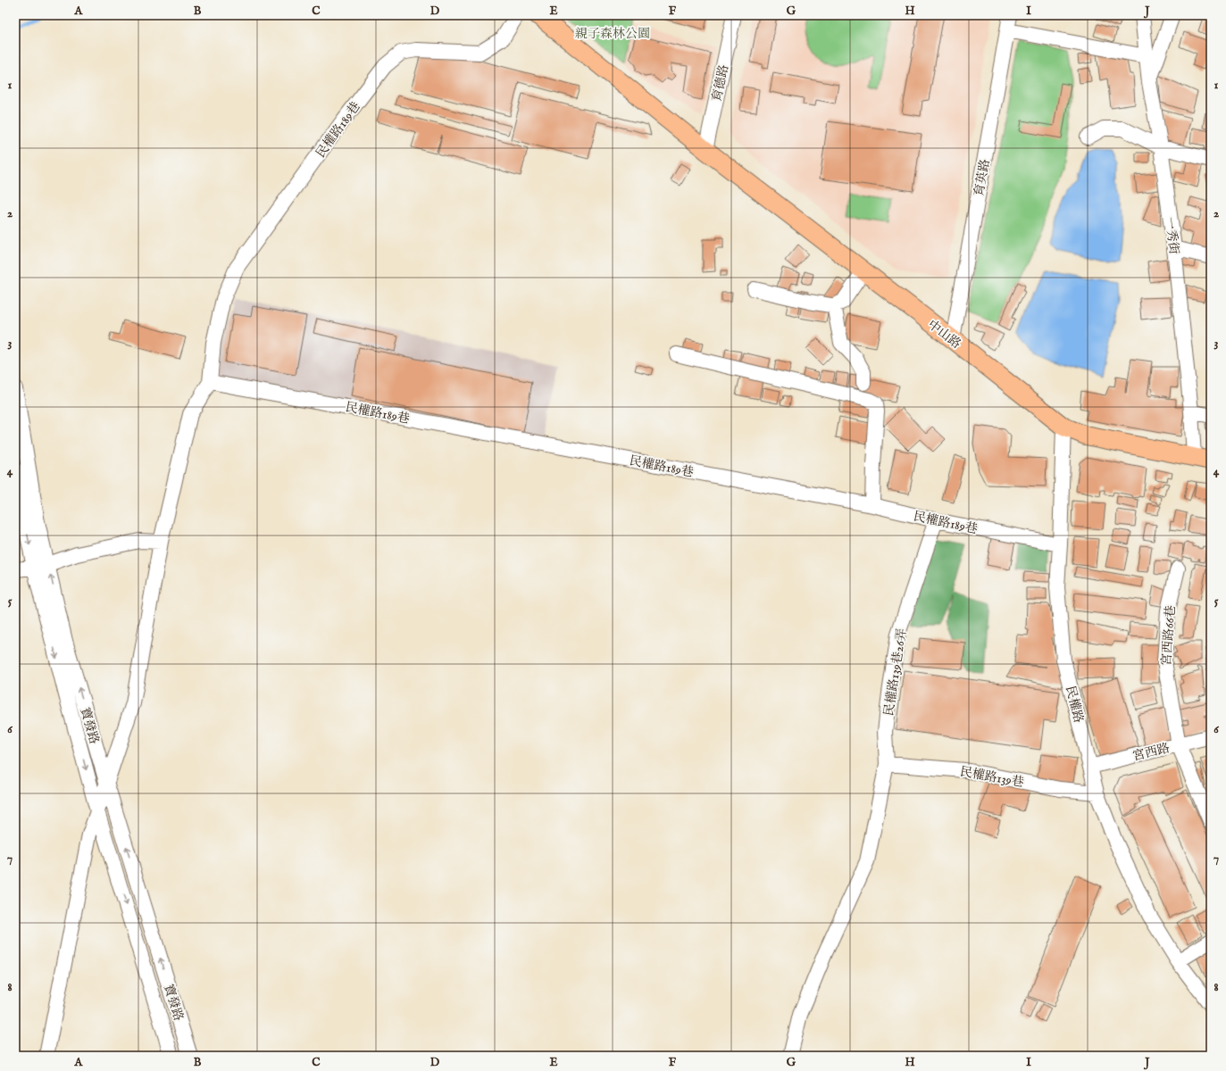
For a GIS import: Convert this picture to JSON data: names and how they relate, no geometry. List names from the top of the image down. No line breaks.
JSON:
{"streets":{"main road":["中山路"],"street":["育德路","民權路189巷","育英路","一秀街","宮西路66巷","民權路139巷26弄","民權路","寶發路","宮西路","民權路139巷"]},"crossings":[["育德路","中山路"],["民權路189巷","民權路139巷26弄"],["民權路189巷","民權路"],["育英路","中山路"],["一秀街","中山路"],["中山路","民權路"],["宮西路66巷","宮西路"],["民權路139巷26弄","民權路139巷"],["民權路","宮西路"],["民權路","民權路139巷"]],"parks":["親子森林公園"],"grid":{"columns":["A","B","C","D","E","F","G","H","I","J"],"rows":["1","2","3","4","5","6","7","8"]}}
